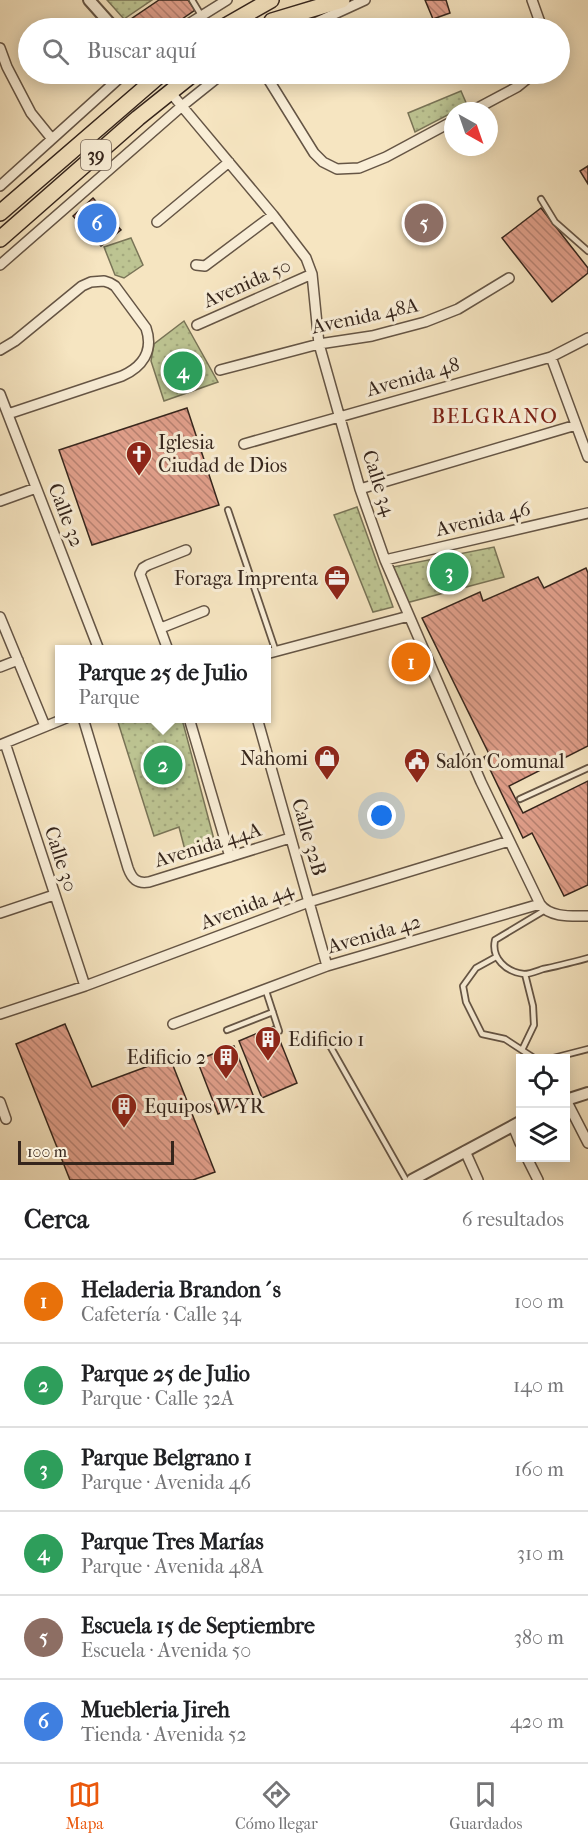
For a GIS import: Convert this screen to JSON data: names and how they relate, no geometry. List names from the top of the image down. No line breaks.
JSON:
{"streets":{"highway":["39"],"street":["Avenida 50","Avenida 48A","Avenida 48","Calle 34","Calle 32","Avenida 46","Calle 32B","Avenida 44A","Calle 30","Avenida 44","Avenida 42"]},"crossings":[["39","Calle 34"],["Avenida 50","Calle 34"],["Avenida 48A","Calle 34"],["Avenida 48","Calle 34"],["Calle 34","Avenida 46"],["Calle 34","Avenida 44"],["Calle 34","Avenida 42"],["Calle 32B","Avenida 44A"],["Calle 32B","Avenida 44"],["Calle 32B","Avenida 42"],["Calle 30","Avenida 44"]],"districts":["BELGRANO"],"places":{"church":["Iglesia Ciudad de Dios"],"office":["Foraga Imprenta"],"shop":["Nahomi"],"public building":["Salón Comunal"],"building":["Edificio 1","Edificio 2","Equipos WYR"]},"scale_bar":"100 m","north":"bottom right","page":{"search":"Buscar aquí","pins":["5","6","4","3","1","2"],"popup":["Parque 25 de Julio","Parque"],"scale":"100 m","heading":["Cerca","6 resultados"],"list":[{"mark":"1","name":"Heladeria Brandon´s","note":"Cafetería · Calle 34","value":"100 m"},{"mark":"2","name":"Parque 25 de Julio","note":"Parque · Calle 32A","value":"140 m"},{"mark":"3","name":"Parque Belgrano 1","note":"Parque · Avenida 46","value":"160 m"},{"mark":"4","name":"Parque Tres Marías","note":"Parque · Avenida 48A","value":"310 m"},{"mark":"5","name":"Escuela 15 de Septiembre","note":"Escuela · Avenida 50","value":"380 m"},{"mark":"6","name":"Muebleria Jireh","note":"Tienda · Avenida 52","value":"420 m"}],"nav":["Mapa","Cómo llegar","Guardados"]}}
